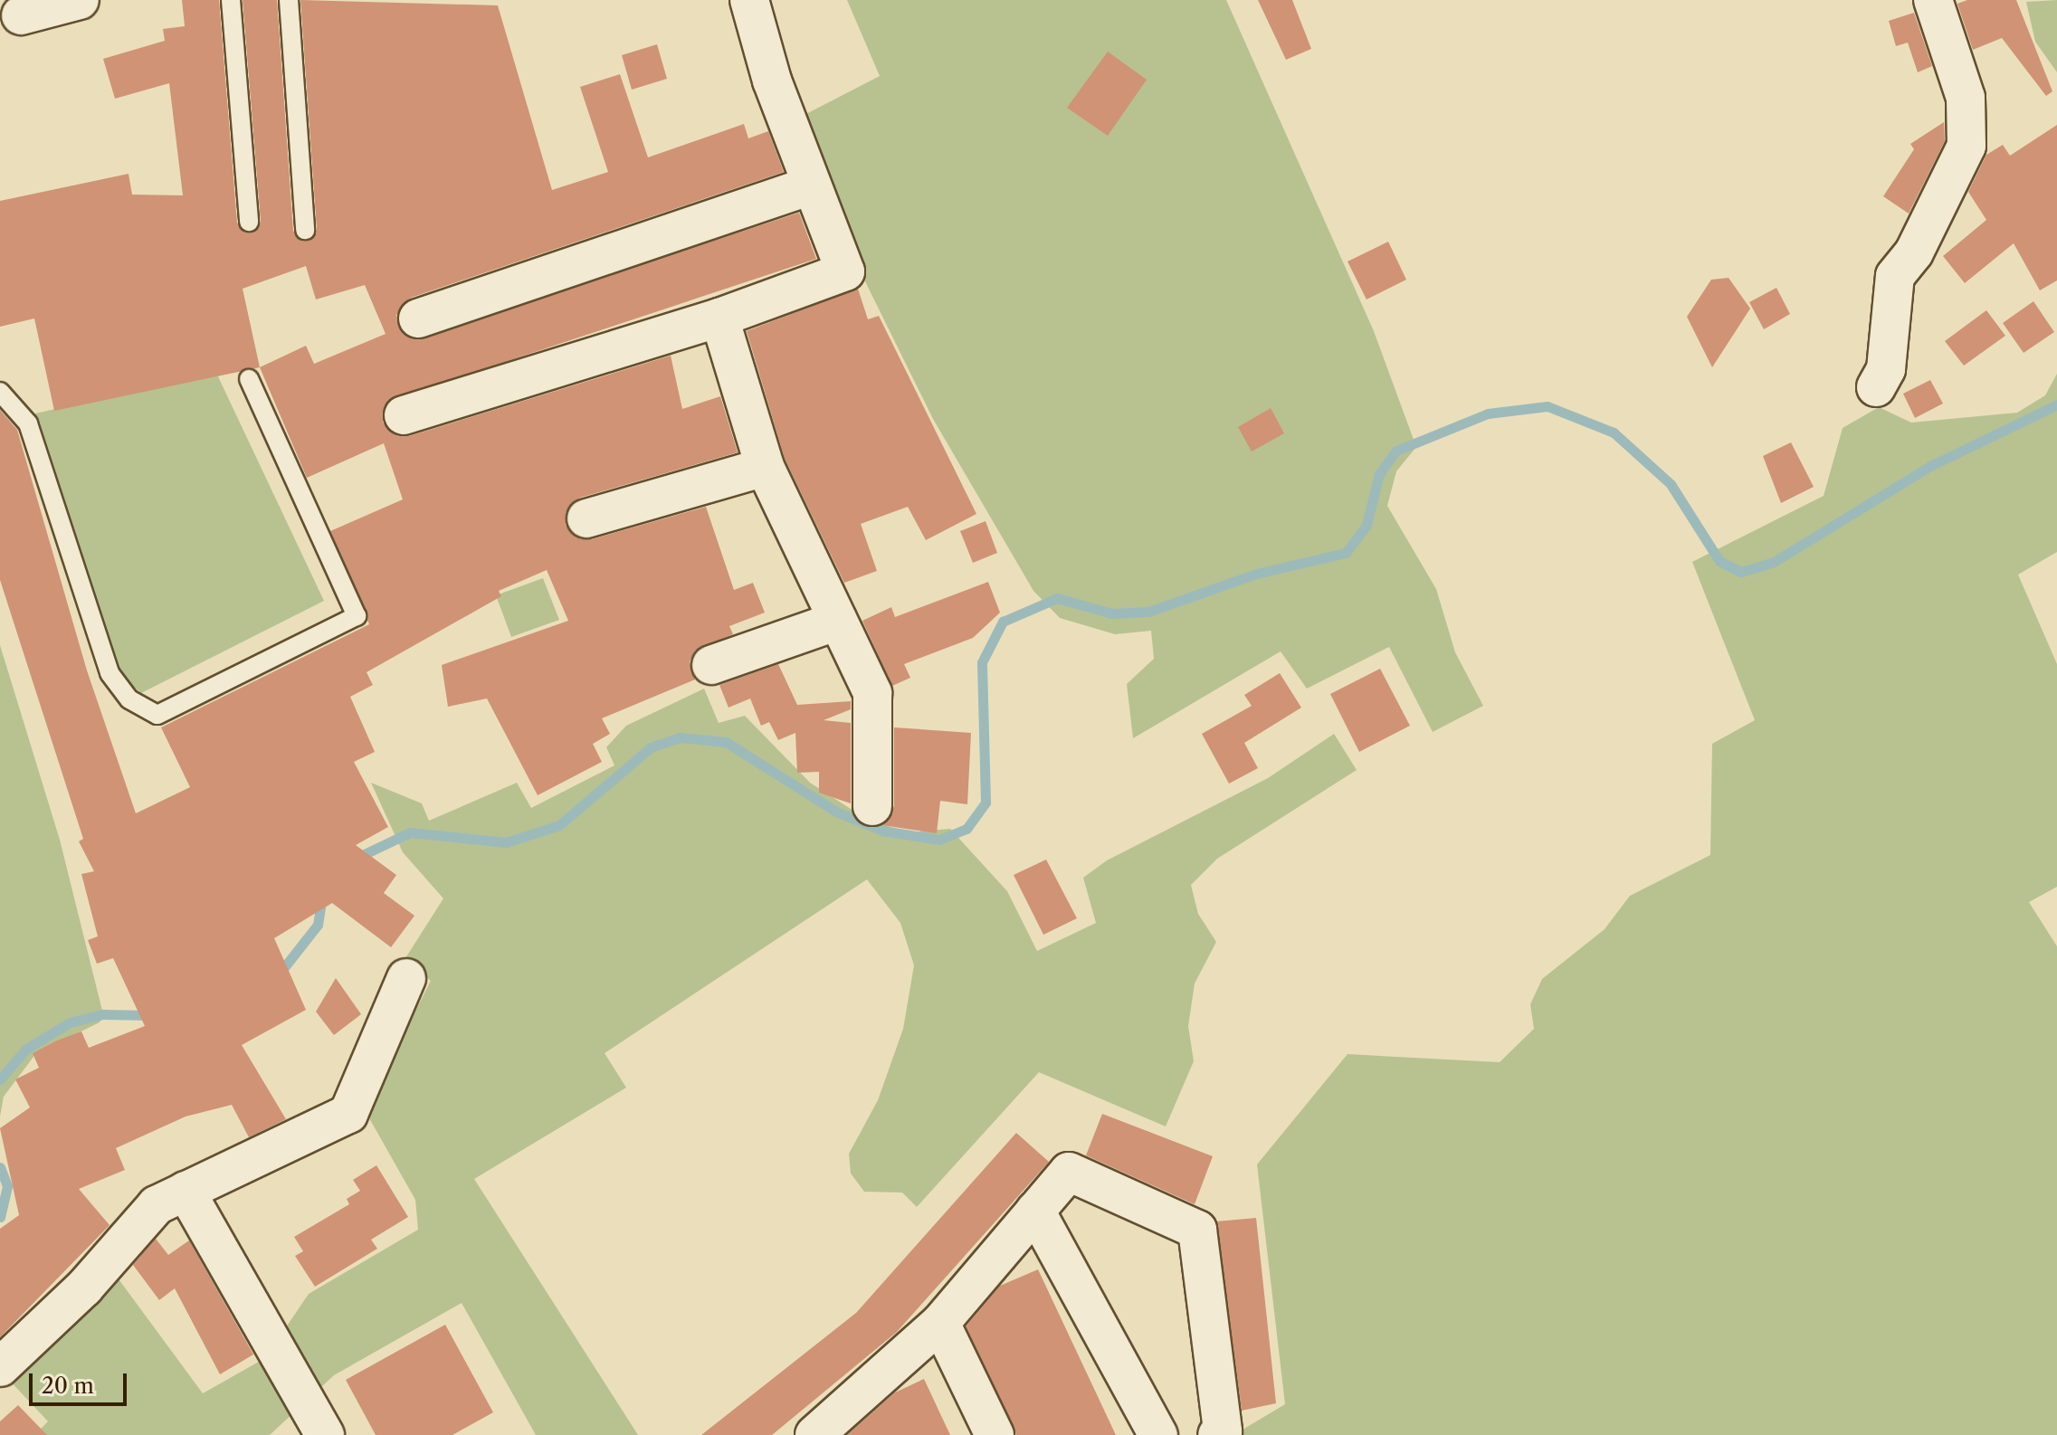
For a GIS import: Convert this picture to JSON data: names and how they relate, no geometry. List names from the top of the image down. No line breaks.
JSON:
{"scale_bar":"20 m"}
